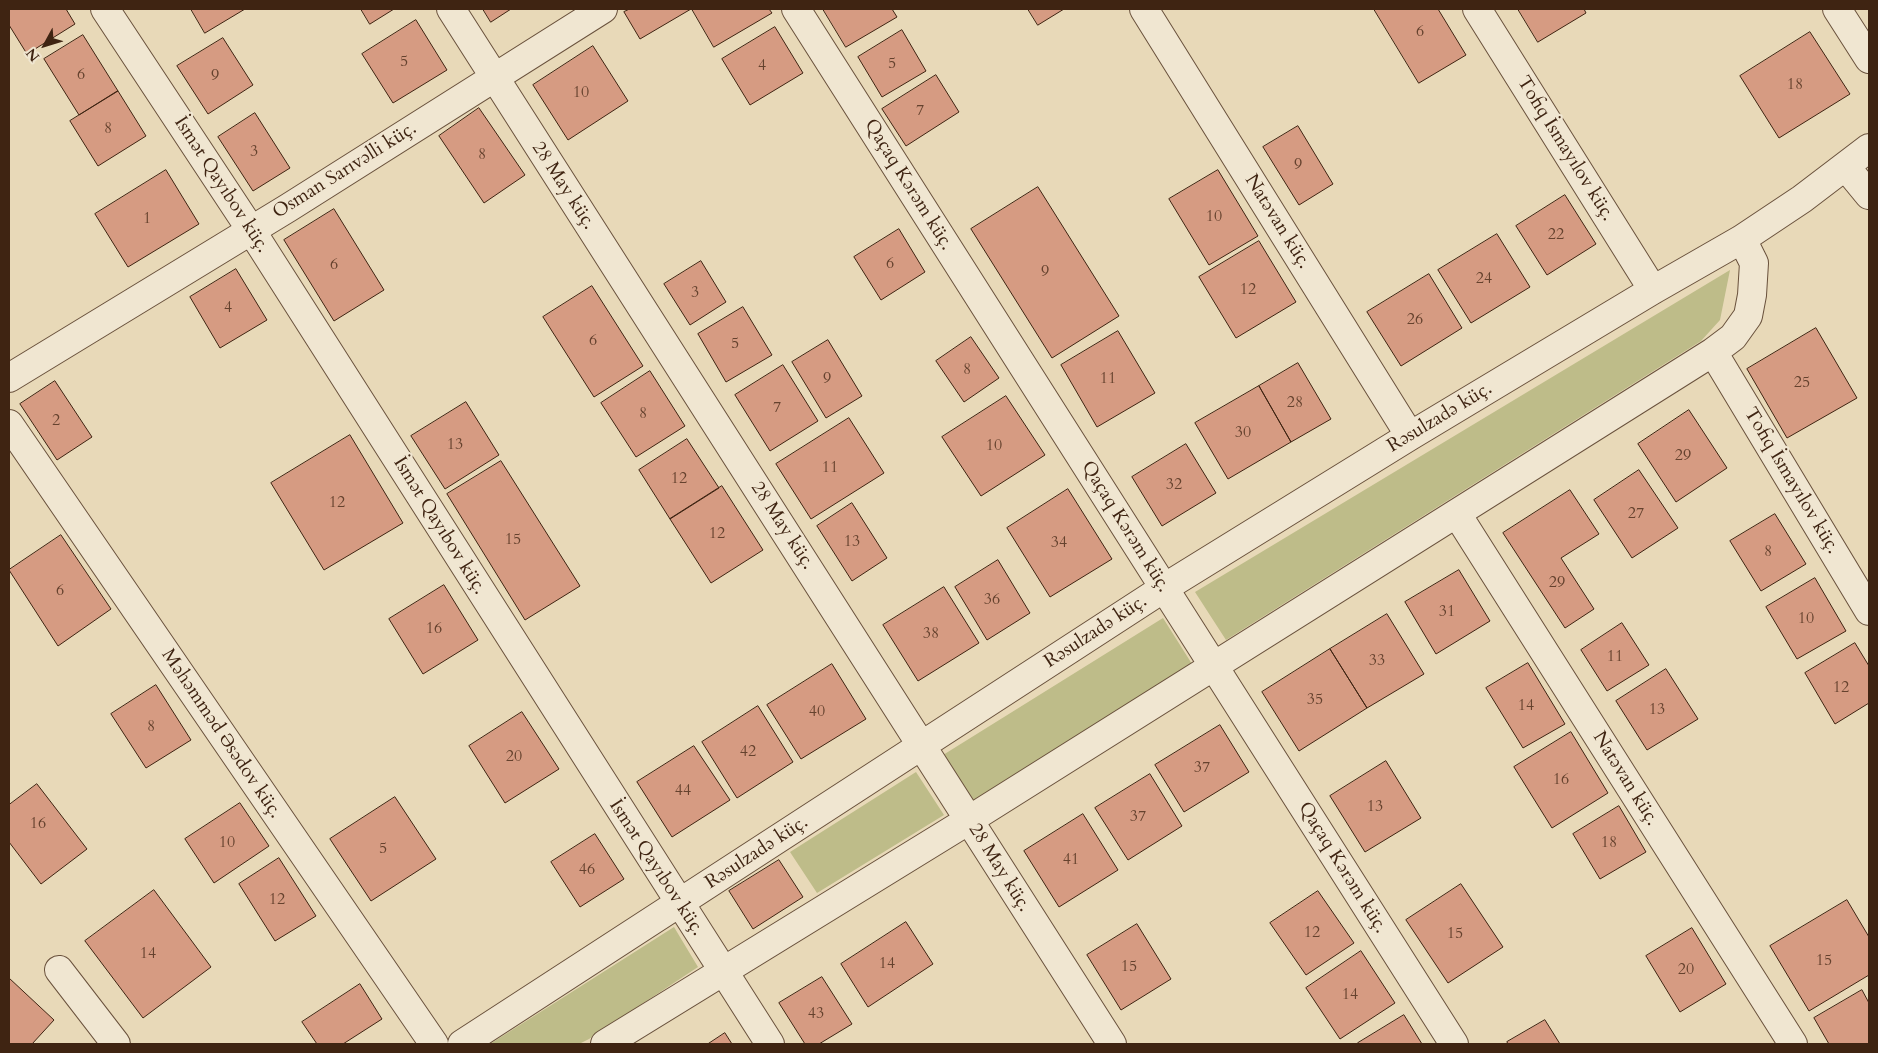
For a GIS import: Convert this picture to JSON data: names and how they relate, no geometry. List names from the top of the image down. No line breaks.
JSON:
{"streets":{"street":["Tofiq İsmayılov küç.","Osman Sarıvəlli küç.","İsmət Qayıbov küç.","Qaçaq Kərəm küç.","28 May küç.","Natəvan küç.","Rəsulzadə küç.","Məhəmməd Əsədov küç."]},"crossings":[["Tofiq İsmayılov küç.","Rəsulzadə küç."],["Osman Sarıvəlli küç.","İsmət Qayıbov küç."],["Osman Sarıvəlli küç.","28 May küç."],["İsmət Qayıbov küç.","Rəsulzadə küç."],["Qaçaq Kərəm küç.","Rəsulzadə küç."],["28 May küç.","Rəsulzadə küç."],["Natəvan küç.","Rəsulzadə küç."]],"house_numbers":["6","5","5","4","6","9","18","10","7","8","3","8","9","10","1","22","6","6","9","24","12","3","4","26","6","5","8","9","11","25","28","7","8","2","30","13","10","29","11","12","32","12","27","12","15","13","34","8","29","6","36","31","10","16","38","11","33","12","35","14","13","40","8","42","20","37","16","44","13","37","16","10","18","5","41","46","12","12","15","14","15","14","15","20","14","43"],"north":"bottom left"}
